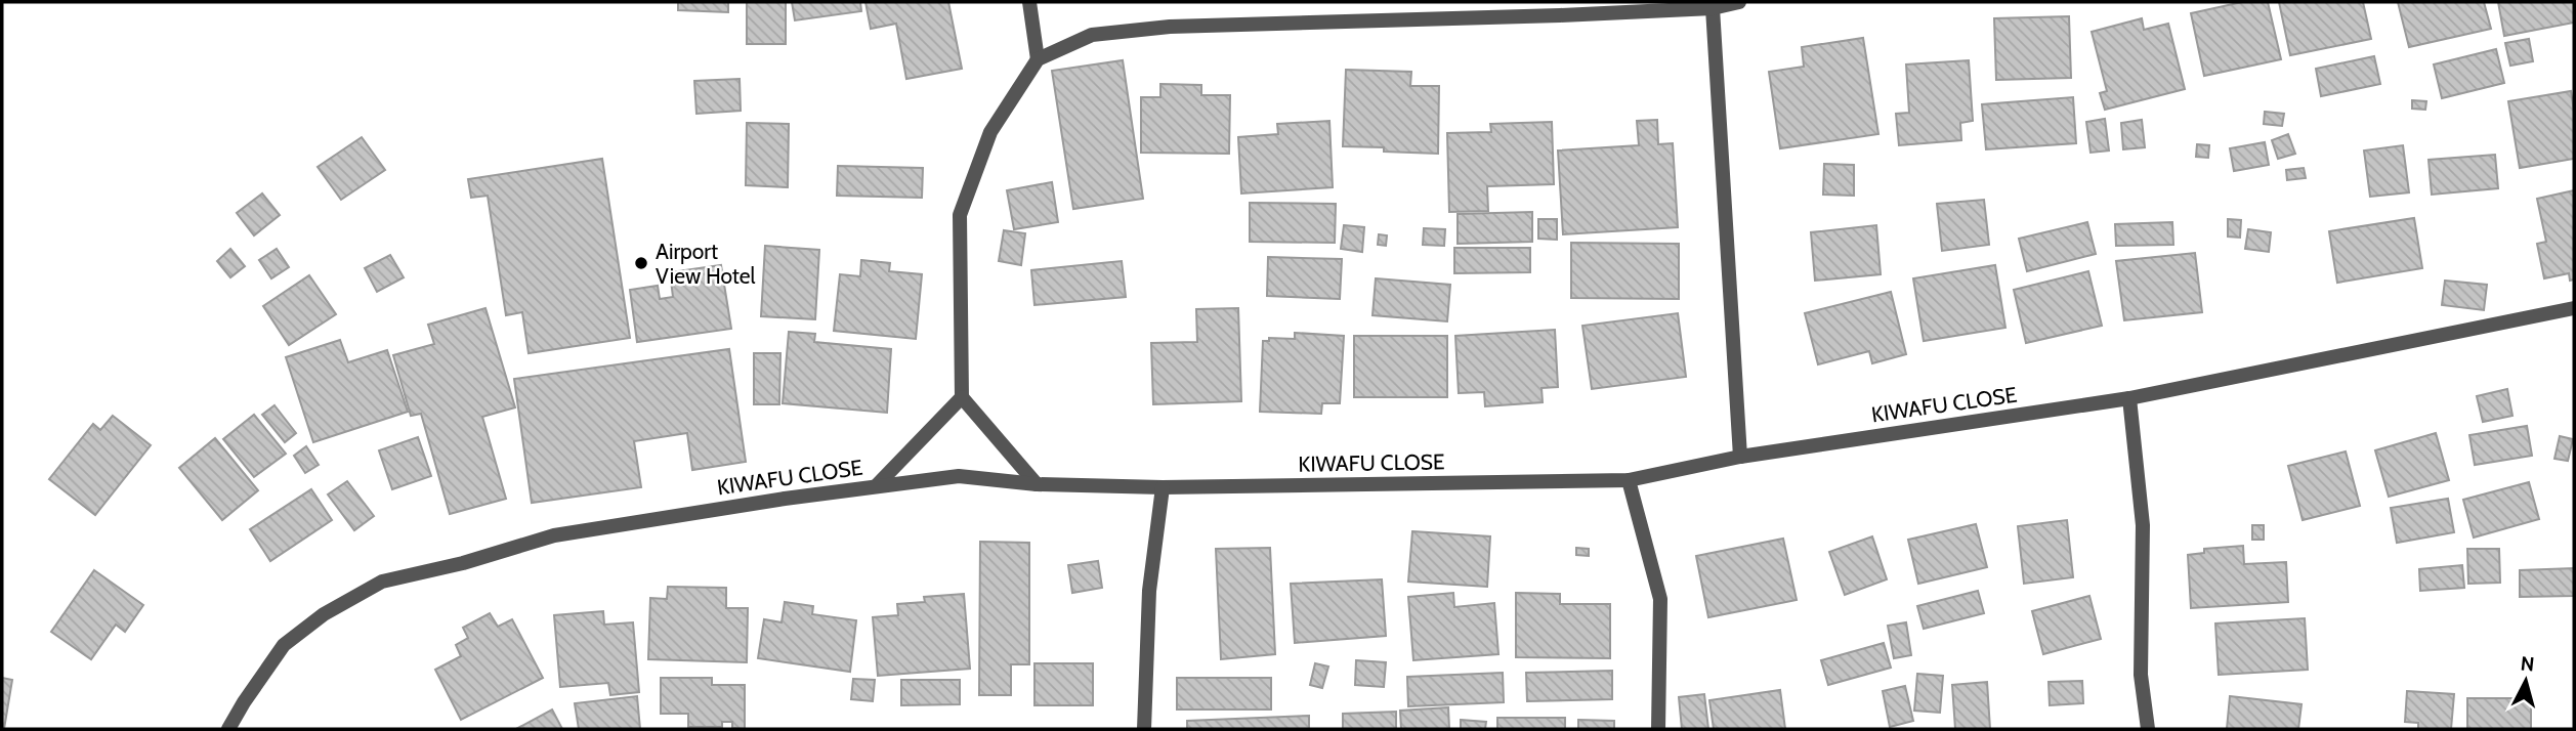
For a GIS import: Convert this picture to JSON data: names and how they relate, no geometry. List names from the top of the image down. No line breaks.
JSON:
{"streets":{"street":["KIWAFU CLOSE"]},"places":["Airport View Hotel"],"north":"top"}
